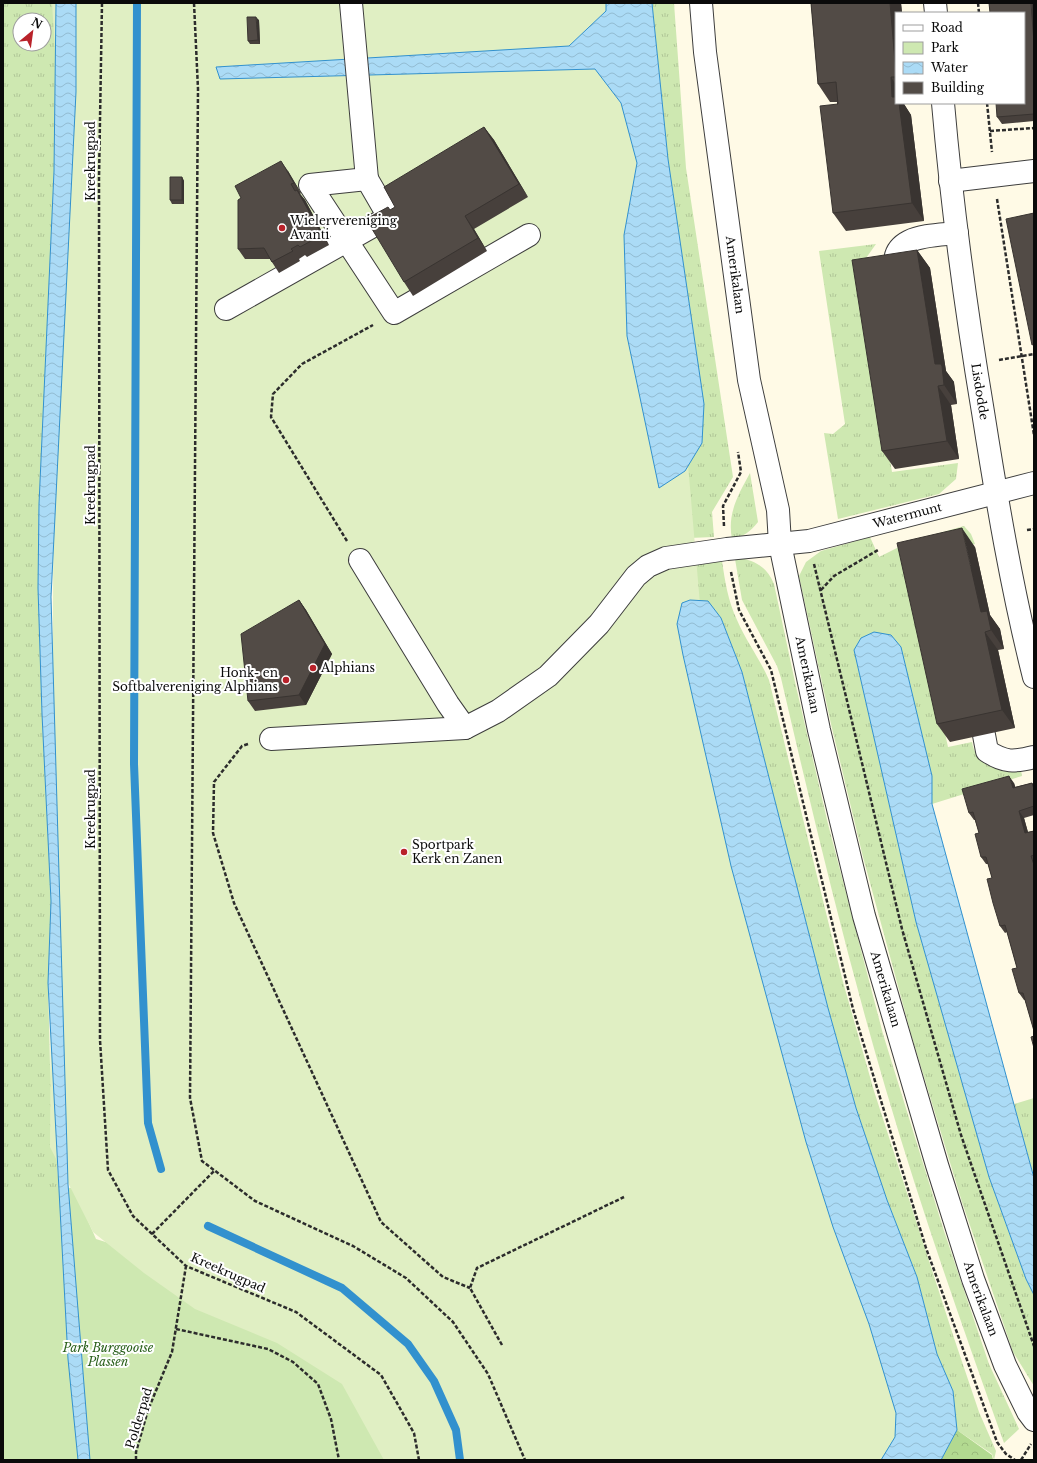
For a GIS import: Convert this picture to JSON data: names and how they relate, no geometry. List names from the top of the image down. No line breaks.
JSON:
{"streets":{"street":["Amerikalaan","Lisdodde","Watermunt"],"path":["Kreekrugpad","Polderpad"]},"crossings":[["Kreekrugpad","Polderpad"],["Amerikalaan","Watermunt"],["Lisdodde","Watermunt"]],"parks":["Park Burggooise Plassen"],"places":["Wielervereniging Avanti","Alphians","Honk- en Softbalvereniging Alphians","Sportpark Kerk en Zanen"],"legend":["Road","Park","Water","Building"],"north":"top right"}
